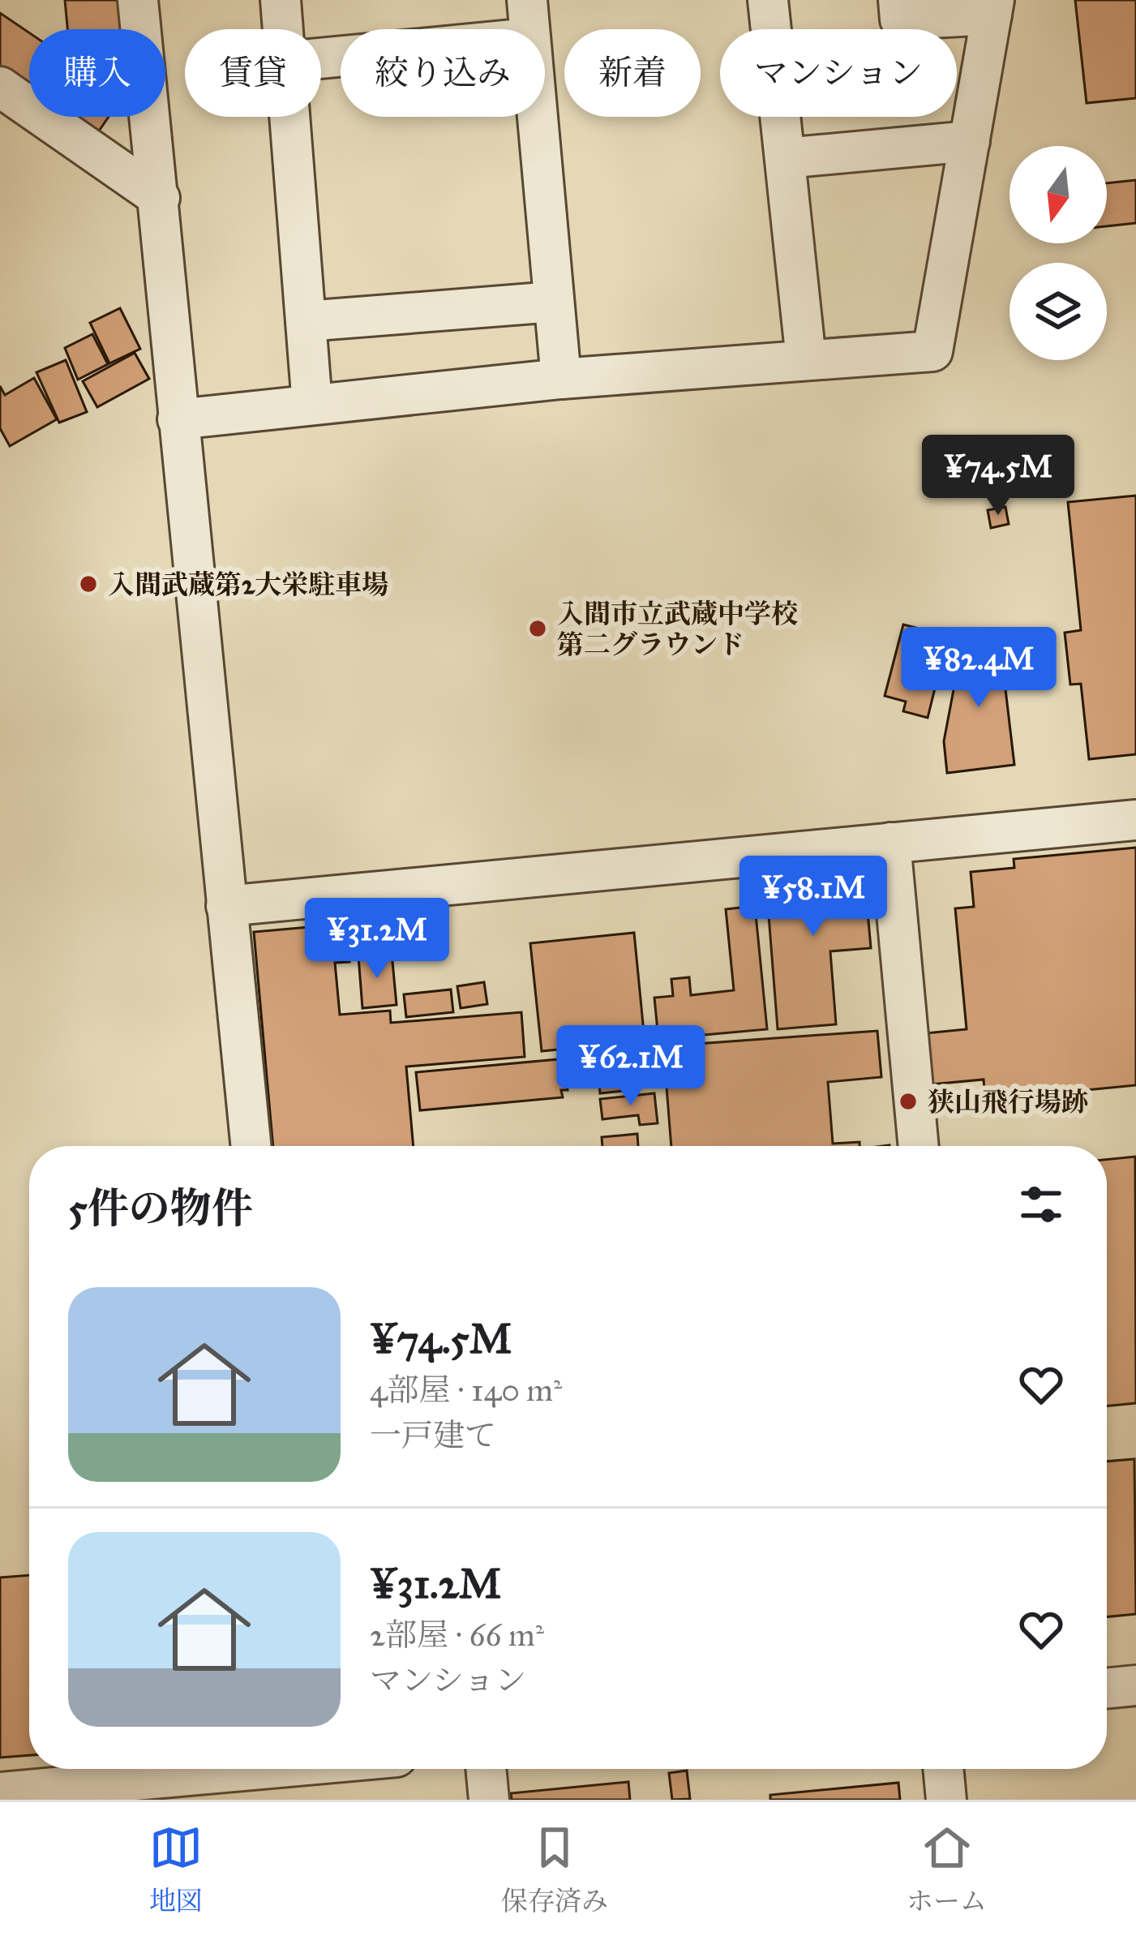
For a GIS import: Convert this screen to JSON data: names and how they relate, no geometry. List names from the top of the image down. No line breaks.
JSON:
{"places":["入間武蔵第2大栄駐車場","入間市立武蔵中学校 第二グラウンド","狭山飛行場跡"],"north":"bottom","page":{"chip":["購入","賃貸","絞り込み","新着","マンション"],"price":["¥74.5M","¥82.4M","¥58.1M","¥31.2M","¥62.1M"],"heading":"5件の物件","list":[{"name":"¥74.5M","note":"4部屋 · 140 m² · 一戸建て"},{"name":"¥31.2M","note":"2部屋 · 66 m² · マンション"}],"tabs":["地図","保存済み","ホーム"]}}
